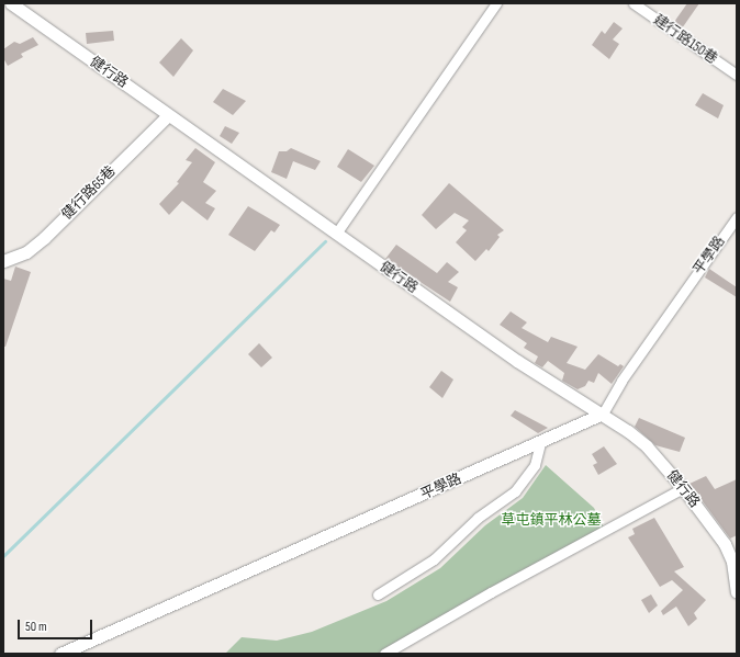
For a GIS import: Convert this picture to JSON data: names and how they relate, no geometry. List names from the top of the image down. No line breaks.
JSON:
{"streets":{"street":["建行路150巷","健行路","健行路65巷","平學路"]},"crossings":[["健行路","健行路65巷"],["健行路","平學路"]],"parks":["草屯鎮平林公墓"],"scale_bar":"50 m"}
